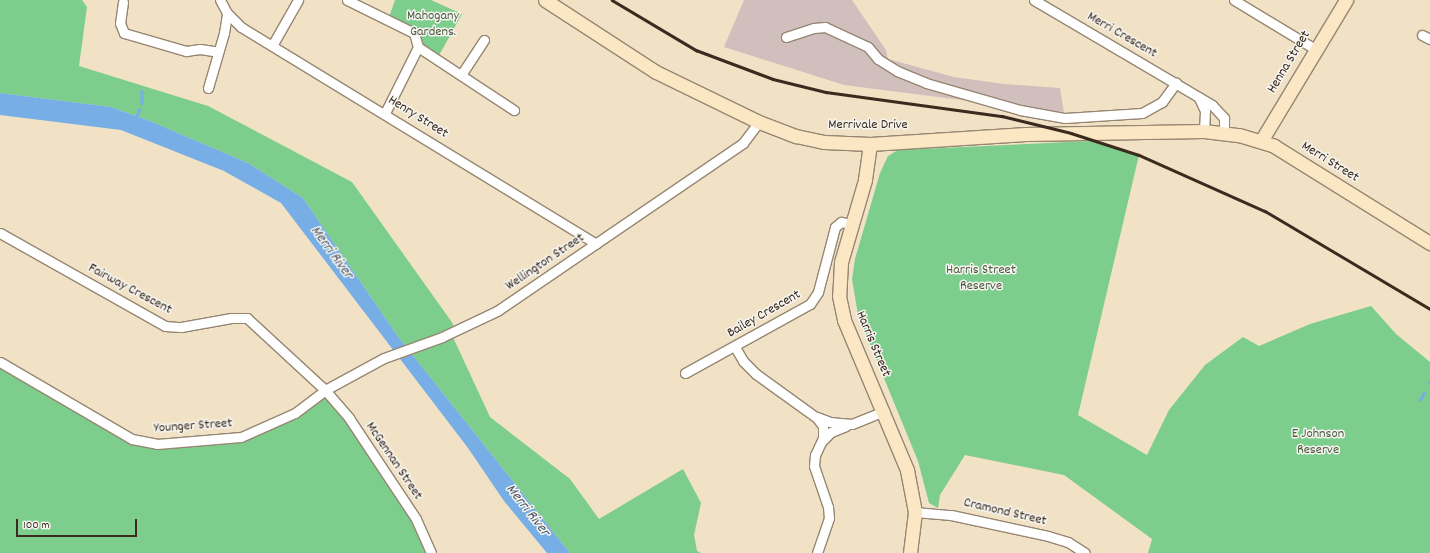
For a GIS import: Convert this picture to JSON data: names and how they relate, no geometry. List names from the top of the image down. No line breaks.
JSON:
{"streets":{"street":["Merri Crescent","Henna Street","Henry Street","Merrivale Drive","Merri Street","Wellington Street","Fairway Crescent","Bailey Crescent","Harris Street","Younger Street","McGennan Street","Cramond Street"]},"crossings":[["Merri Crescent","Merrivale Drive"],["Merri Crescent","Merri Street"],["Henna Street","Merri Street"],["Henry Street","Wellington Street"],["Merrivale Drive","Merri Street"],["Merrivale Drive","Wellington Street"],["Merrivale Drive","Harris Street"],["Wellington Street","Fairway Crescent"],["Wellington Street","Younger Street"],["Wellington Street","McGennan Street"],["Fairway Crescent","Younger Street"],["Fairway Crescent","McGennan Street"],["Bailey Crescent","Harris Street"],["Harris Street","Cramond Street"],["Younger Street","McGennan Street"]],"water":["Merri River"],"parks":["Mahogany Gardens.","Harris Street Reserve","E Johnson Reserve"],"scale_bar":"100 m"}
